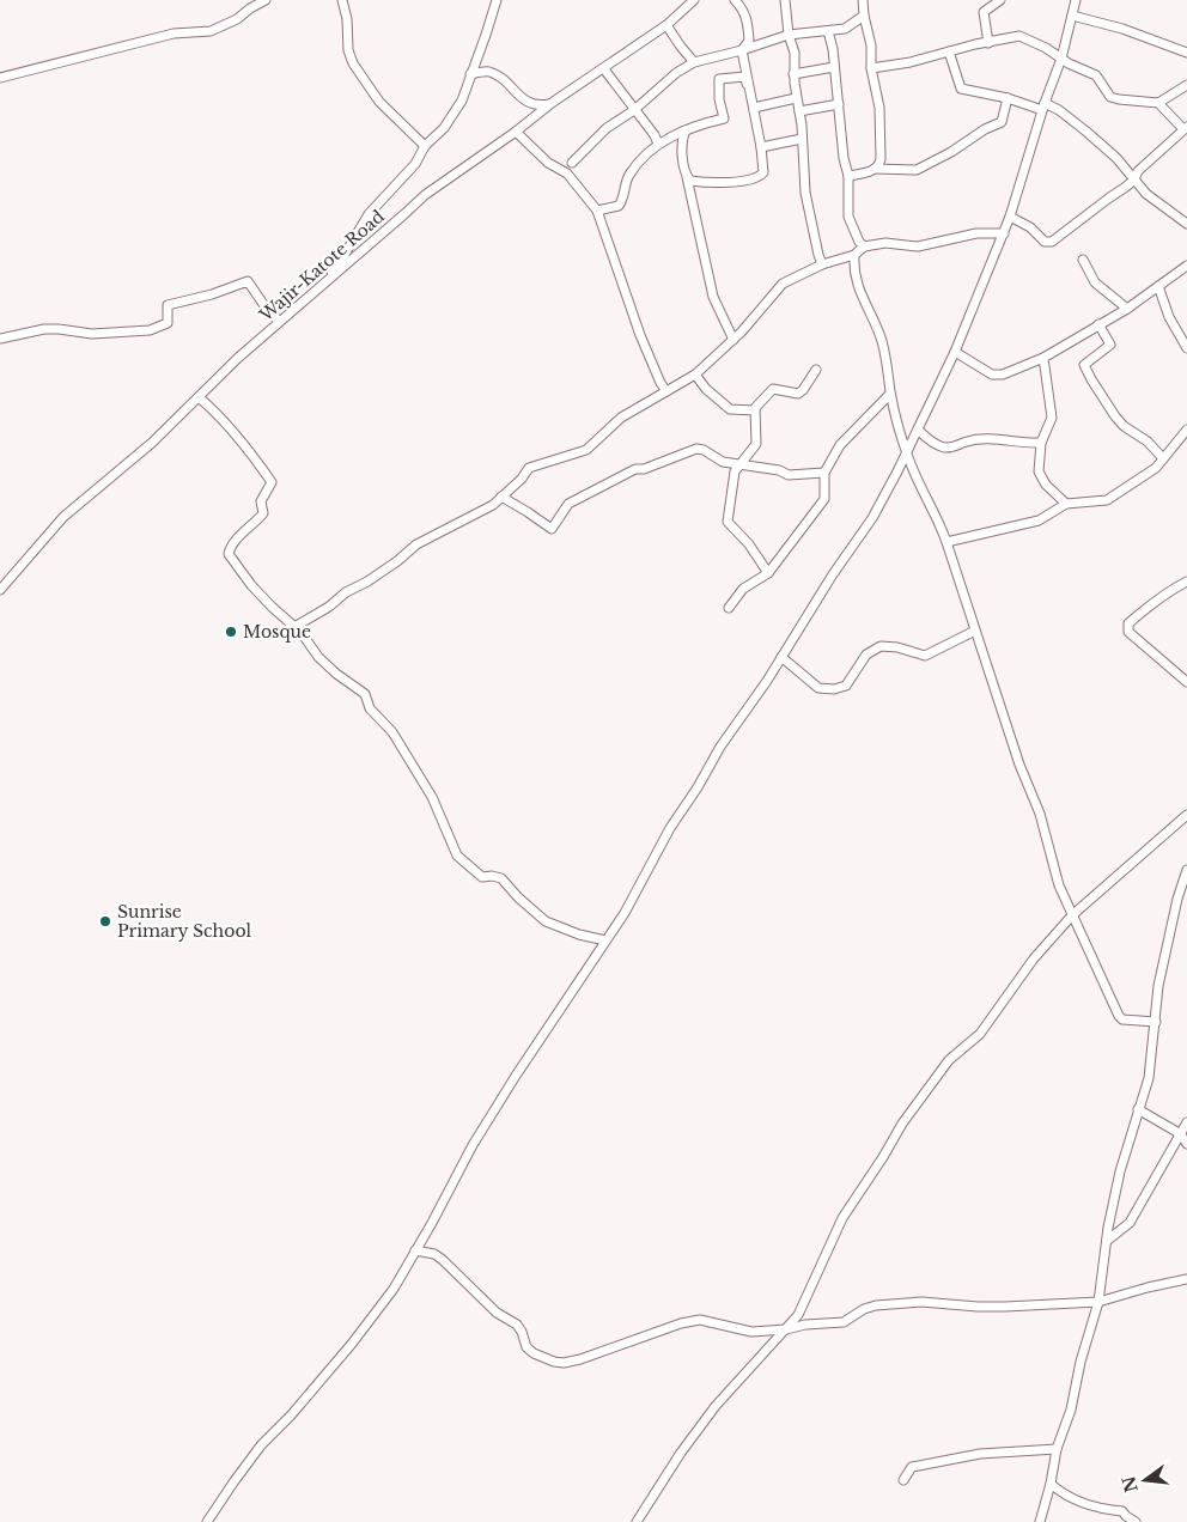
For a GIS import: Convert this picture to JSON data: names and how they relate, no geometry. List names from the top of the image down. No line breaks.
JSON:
{"streets":{"street":["Wajir-Katote Road"]},"places":["Mosque","Sunrise Primary School"],"north":"left"}
